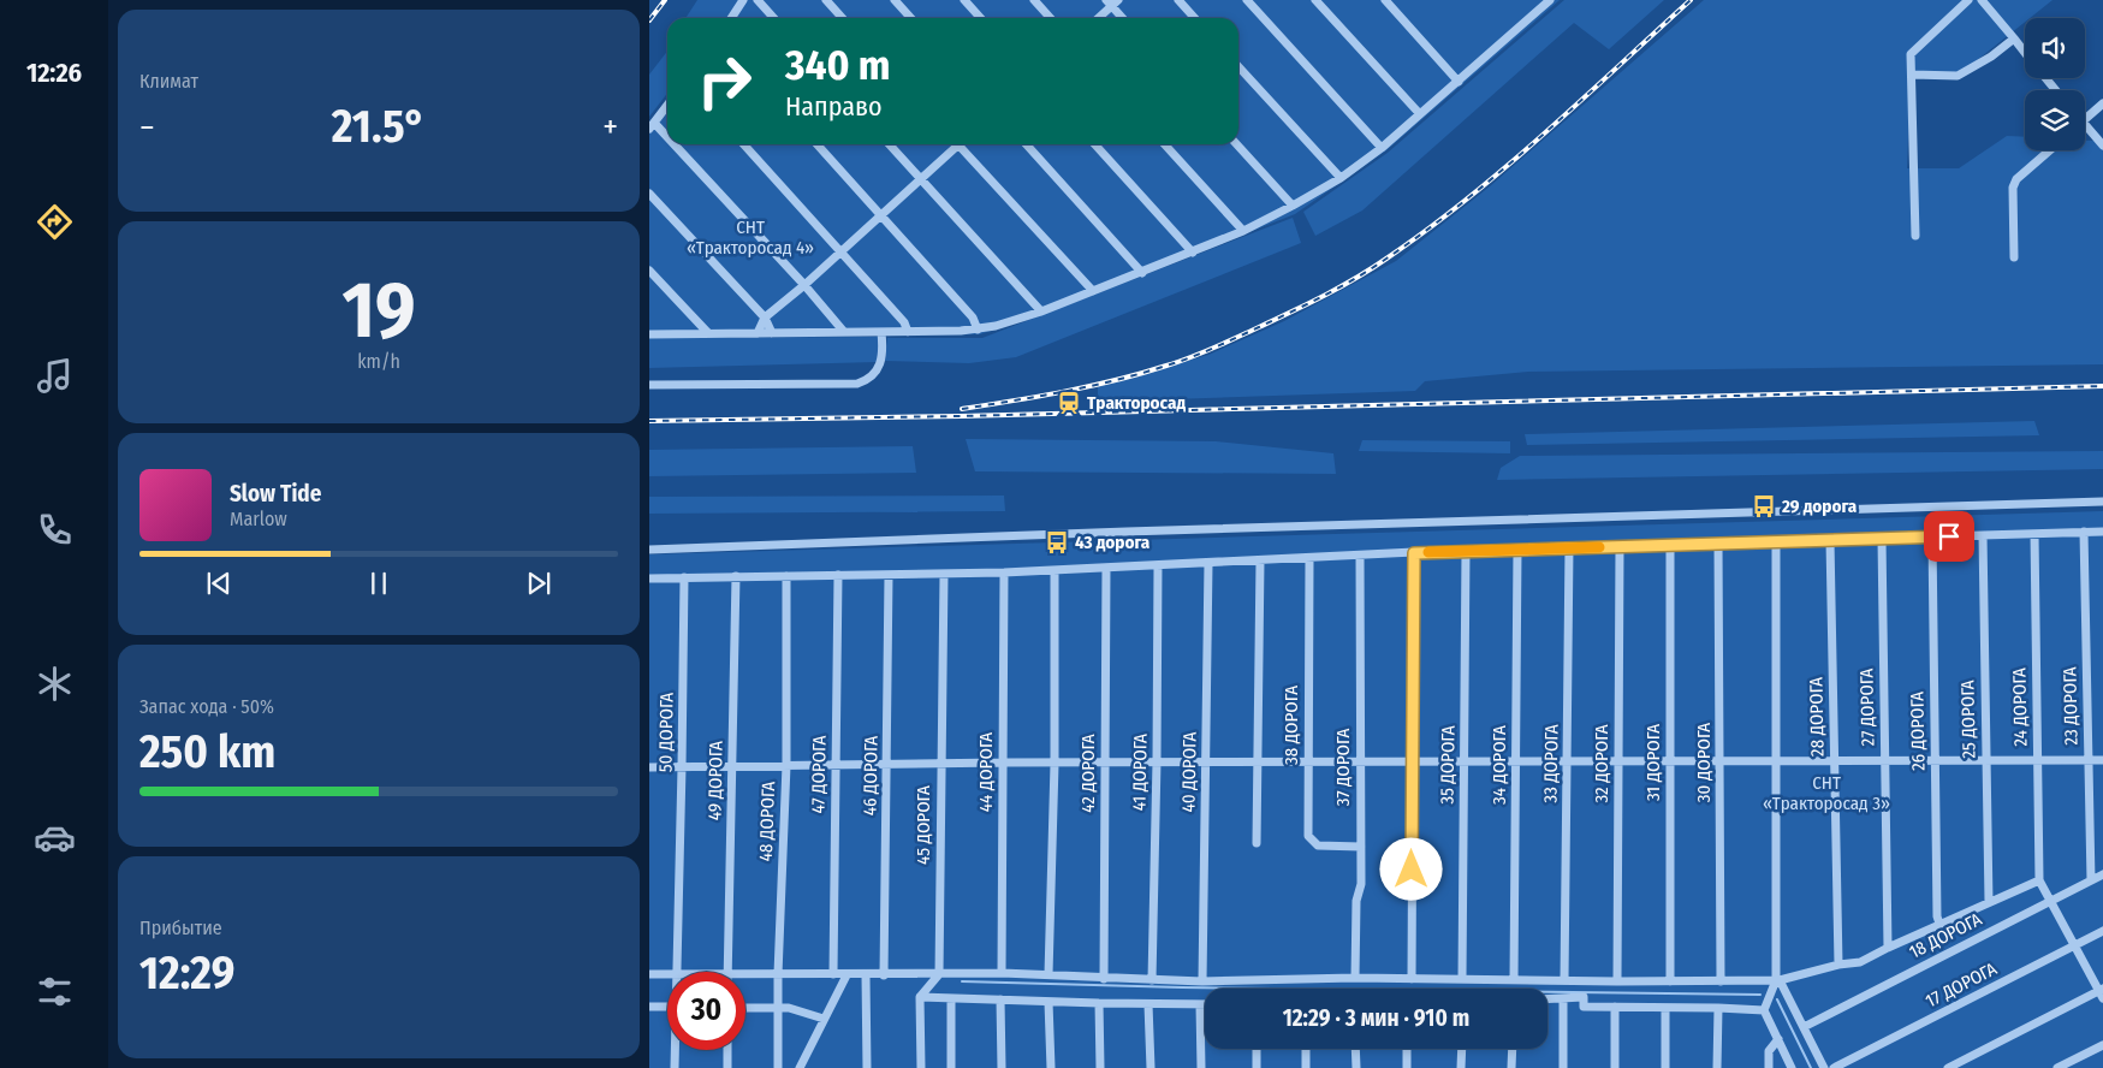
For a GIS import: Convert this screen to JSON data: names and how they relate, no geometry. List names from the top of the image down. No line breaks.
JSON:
{"streets":{"street":["23 ДОРОГА","27 ДОРОГА","24 ДОРОГА","28 ДОРОГА","25 ДОРОГА","38 ДОРОГА","26 ДОРОГА","50 ДОРОГА","31 ДОРОГА","30 ДОРОГА","33 ДОРОГА","32 ДОРОГА","35 ДОРОГА","34 ДОРОГА","37 ДОРОГА","44 ДОРОГА","41 ДОРОГА","40 ДОРОГА","42 ДОРОГА","47 ДОРОГА","46 ДОРОГА","49 ДОРОГА","48 ДОРОГА","45 ДОРОГА","18 ДОРОГА","17 ДОРОГА"]},"crossings":[["23 ДОРОГА","18 ДОРОГА"],["38 ДОРОГА","37 ДОРОГА"]],"parks":["СНТ «Тракторосад 4»","СНТ «Тракторосад 3»"],"places":{"station":["Тракторосад"],"bus stop":["29 дорога","43 дорога"]},"page":{"tabs":"12:26","tile":["Климат",["19","km/h"],["Запас хода · 50%","250 km"],["Прибытие","12:29"]],"turn":["340 m","Направо"],"heat":["−","21.5°","+"],"song":["Slow Tide","Marlow"],"limit":"30","trip":"12:29 · 3 мин · 910 m"}}
